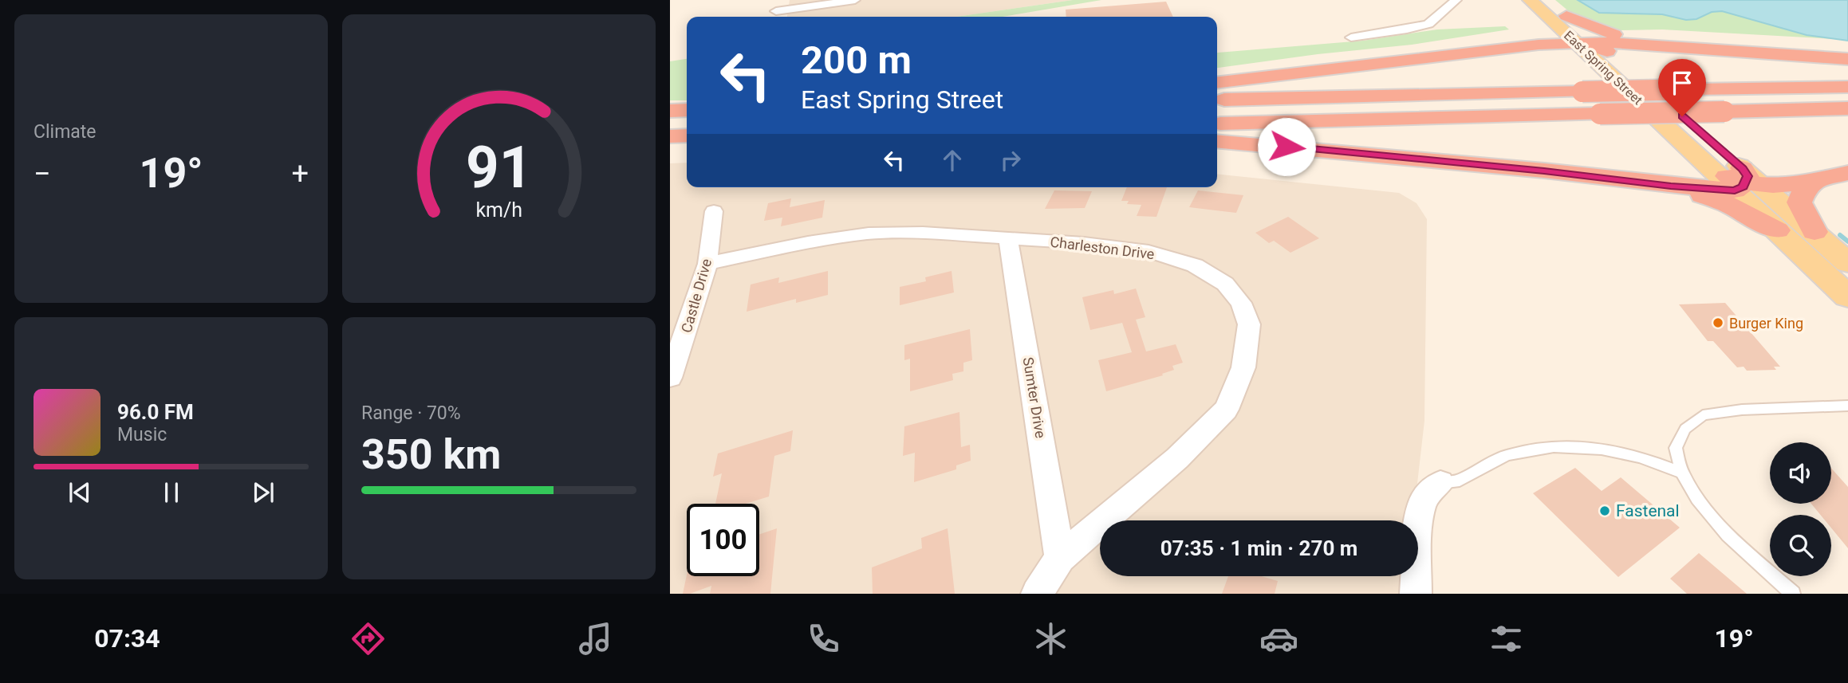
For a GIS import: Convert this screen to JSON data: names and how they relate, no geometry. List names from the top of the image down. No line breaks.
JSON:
{"streets":{"main road":["East Spring Street"],"street":["Charleston Drive","Castle Drive","Sumter Drive"]},"crossings":[["Charleston Drive","Castle Drive"],["Charleston Drive","Sumter Drive"]],"places":["Burger King","Fastenal"],"page":{"tile":["Climate",["Range · 70%","350 km"]],"turn":["200 m","East Spring Street"],"heat":["−","19°","+"],"song":["96.0 FM","Music"],"limit":"100","trip":"07:35 · 1 min · 270 m","tabs":["07:34","19°"],"gauge":["91","km/h"]}}
